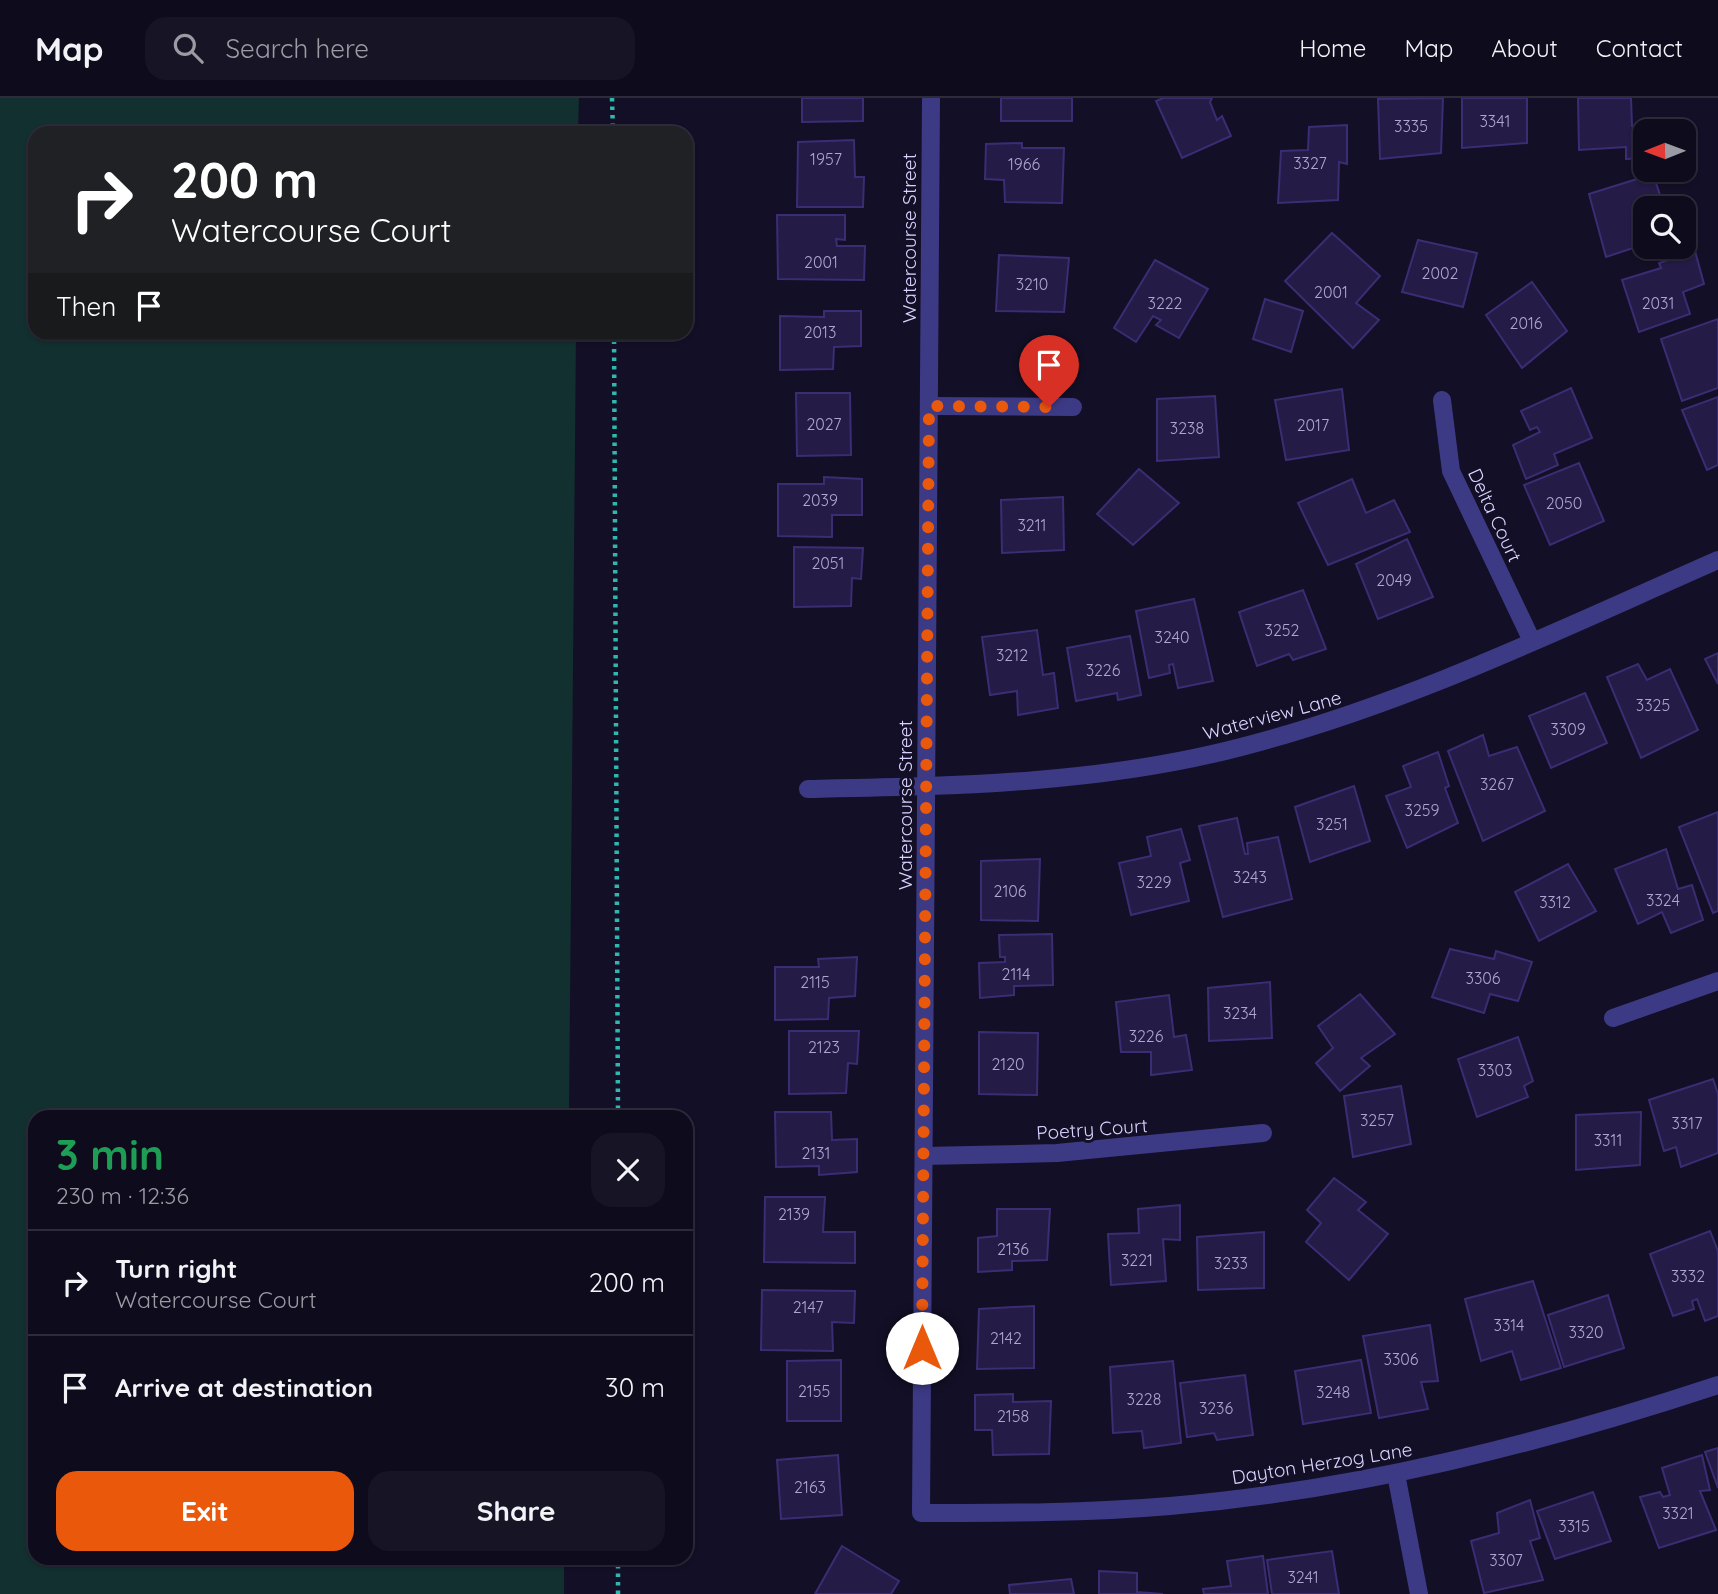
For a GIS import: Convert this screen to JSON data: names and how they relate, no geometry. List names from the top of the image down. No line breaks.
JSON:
{"streets":{"street":["Watercourse Street","Delta Court","Waterview Lane","Poetry Court","Dayton Herzog Lane"]},"crossings":[["Watercourse Street","Waterview Lane"],["Watercourse Street","Poetry Court"],["Watercourse Street","Dayton Herzog Lane"],["Delta Court","Waterview Lane"]],"house_numbers":["3341","3335","1957","3327","1966","2001","2002","3210","2001","3222","2031","2016","2013","2027","2017","3238","2039","2050","3211","2051","2049","3252","3240","3212","3226","3325","3309","3267","3259","3251","3243","3229","2106","3324","3312","2114","3306","2115","3234","3226","2123","2120","3303","3257","3317","3311","2131","2139","2136","3221","3233","3332","2147","3314","3320","2142","3306","2155","3248","3228","3236","2158","2163","3321","3315","3307","3241"],"north":"left","page":{"header":"Map","search":"Search here","nav":["Home","Map","About","Contact"],"turn":["200 m","Watercourse Court"],"then":"Then","heading":["3 min","230 m · 12:36"],"list":[{"name":"Turn right","note":"Watercourse Court","value":"200 m"},{"name":"Arrive at destination","value":"30 m"}],"buttons":["Exit","Share"]}}
